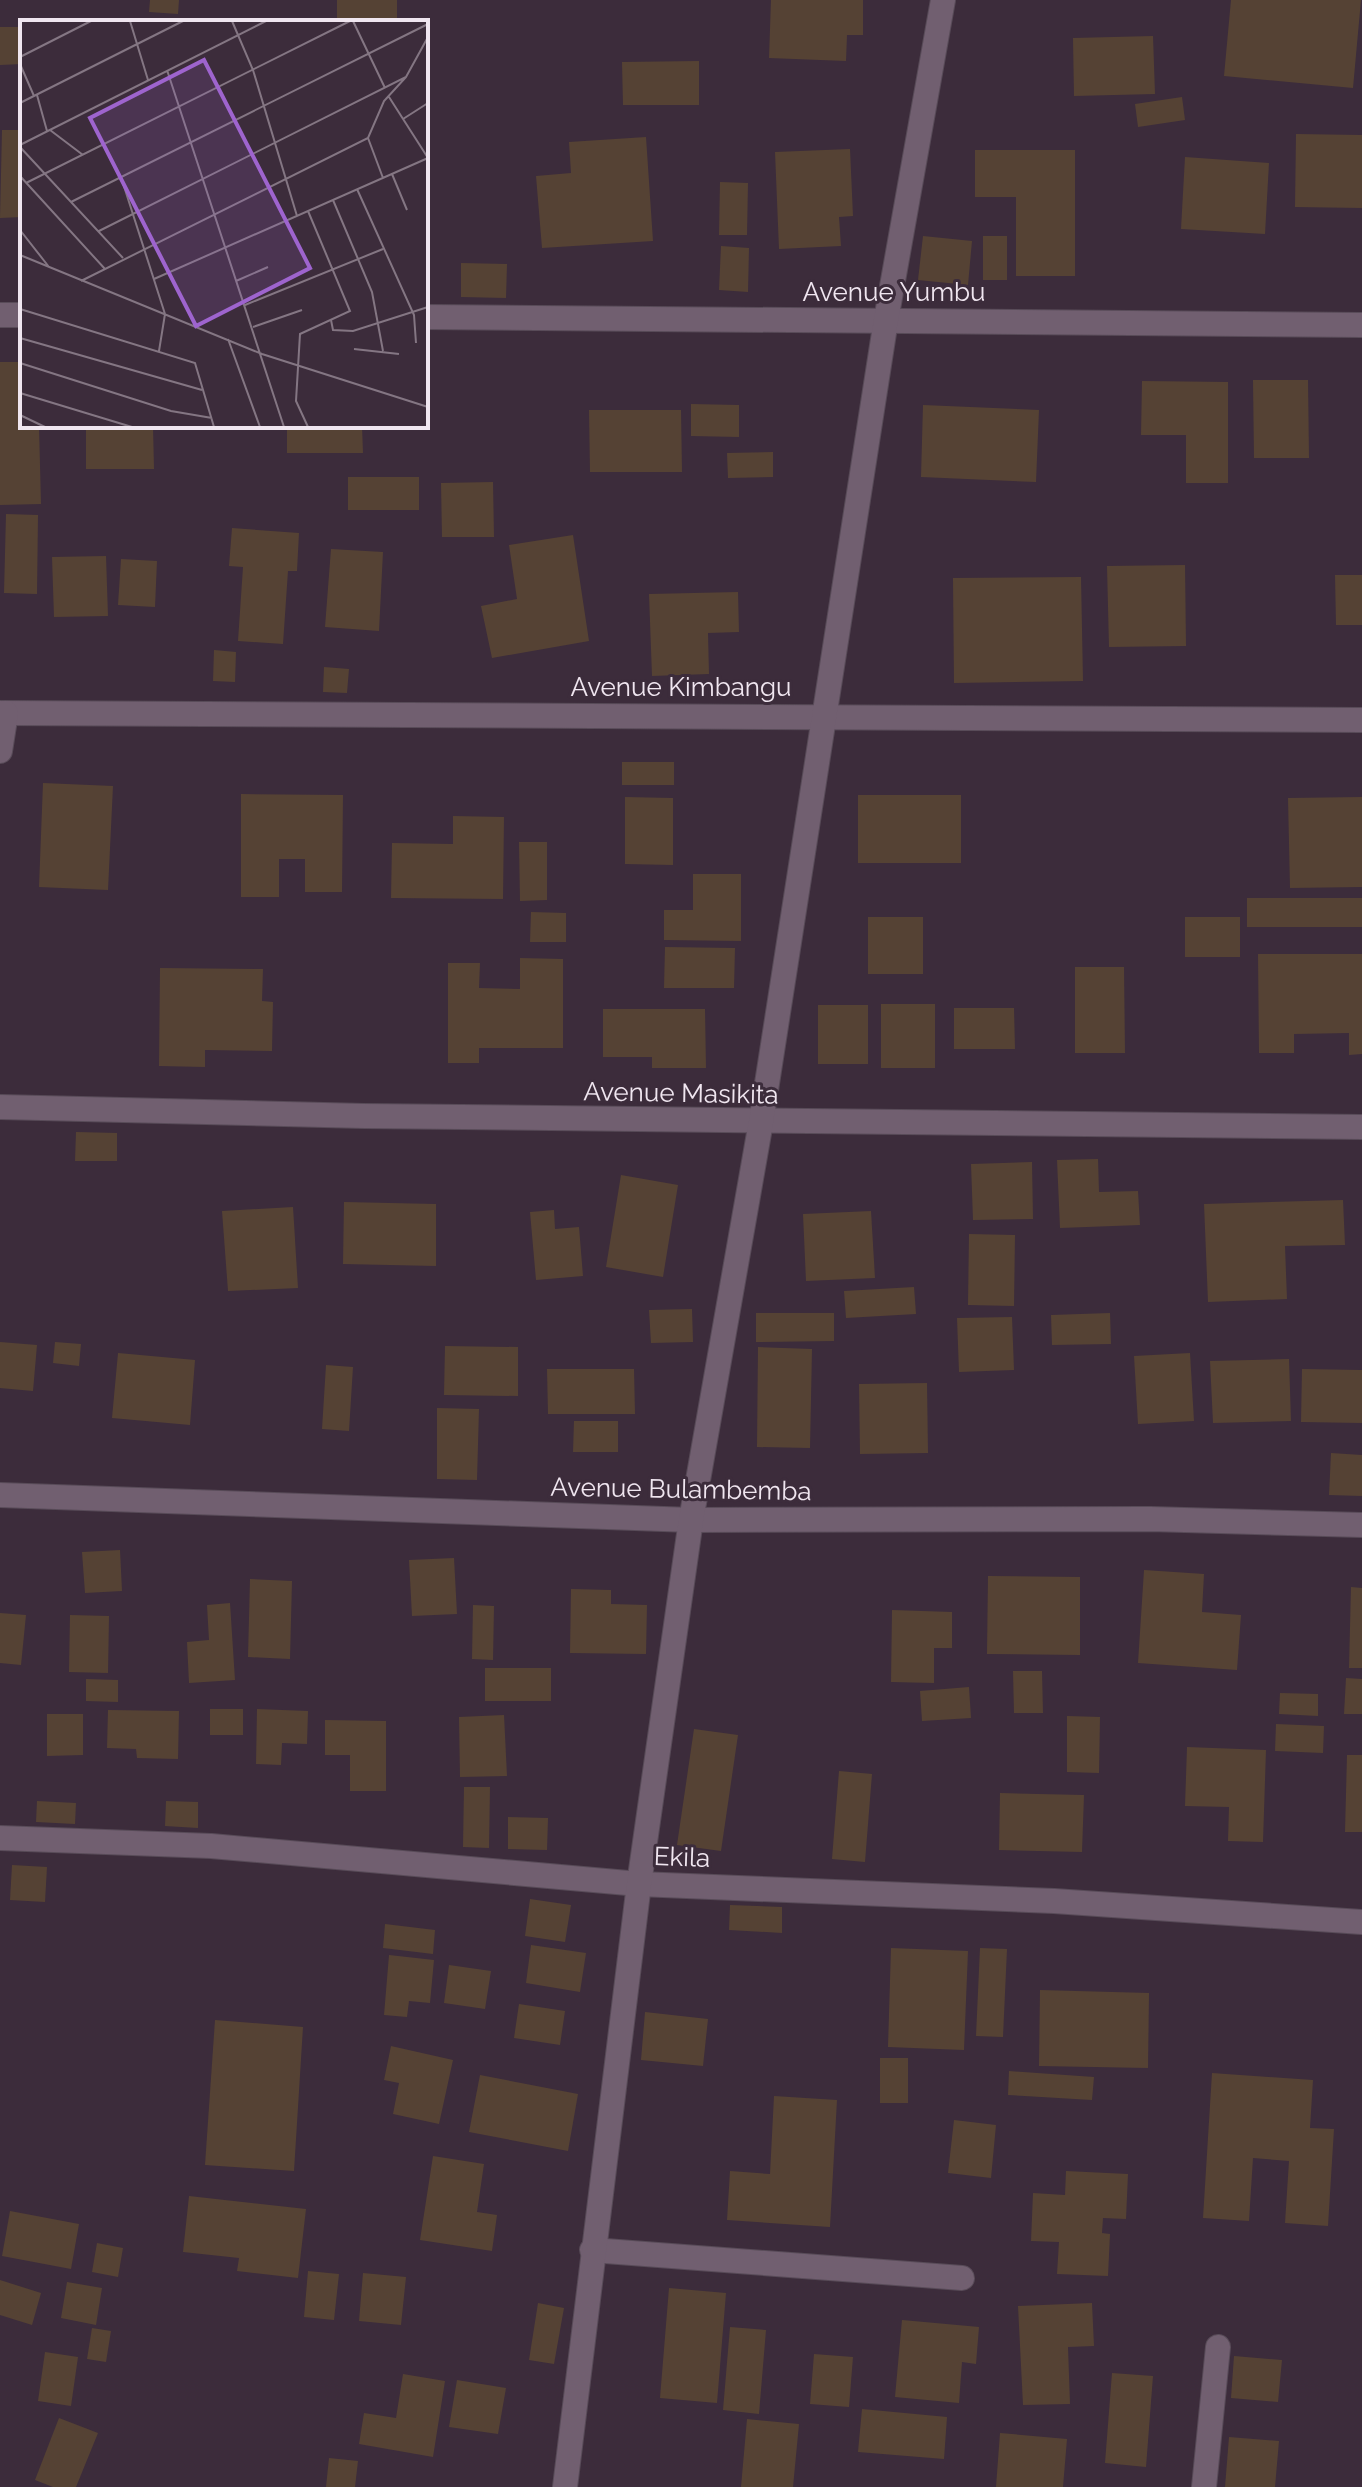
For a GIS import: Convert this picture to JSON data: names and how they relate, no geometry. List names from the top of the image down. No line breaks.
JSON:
{"streets":{"street":["Avenue Yumbu","Avenue Kimbangu","Avenue Masikita","Avenue Bulambemba","Ekila"]}}
